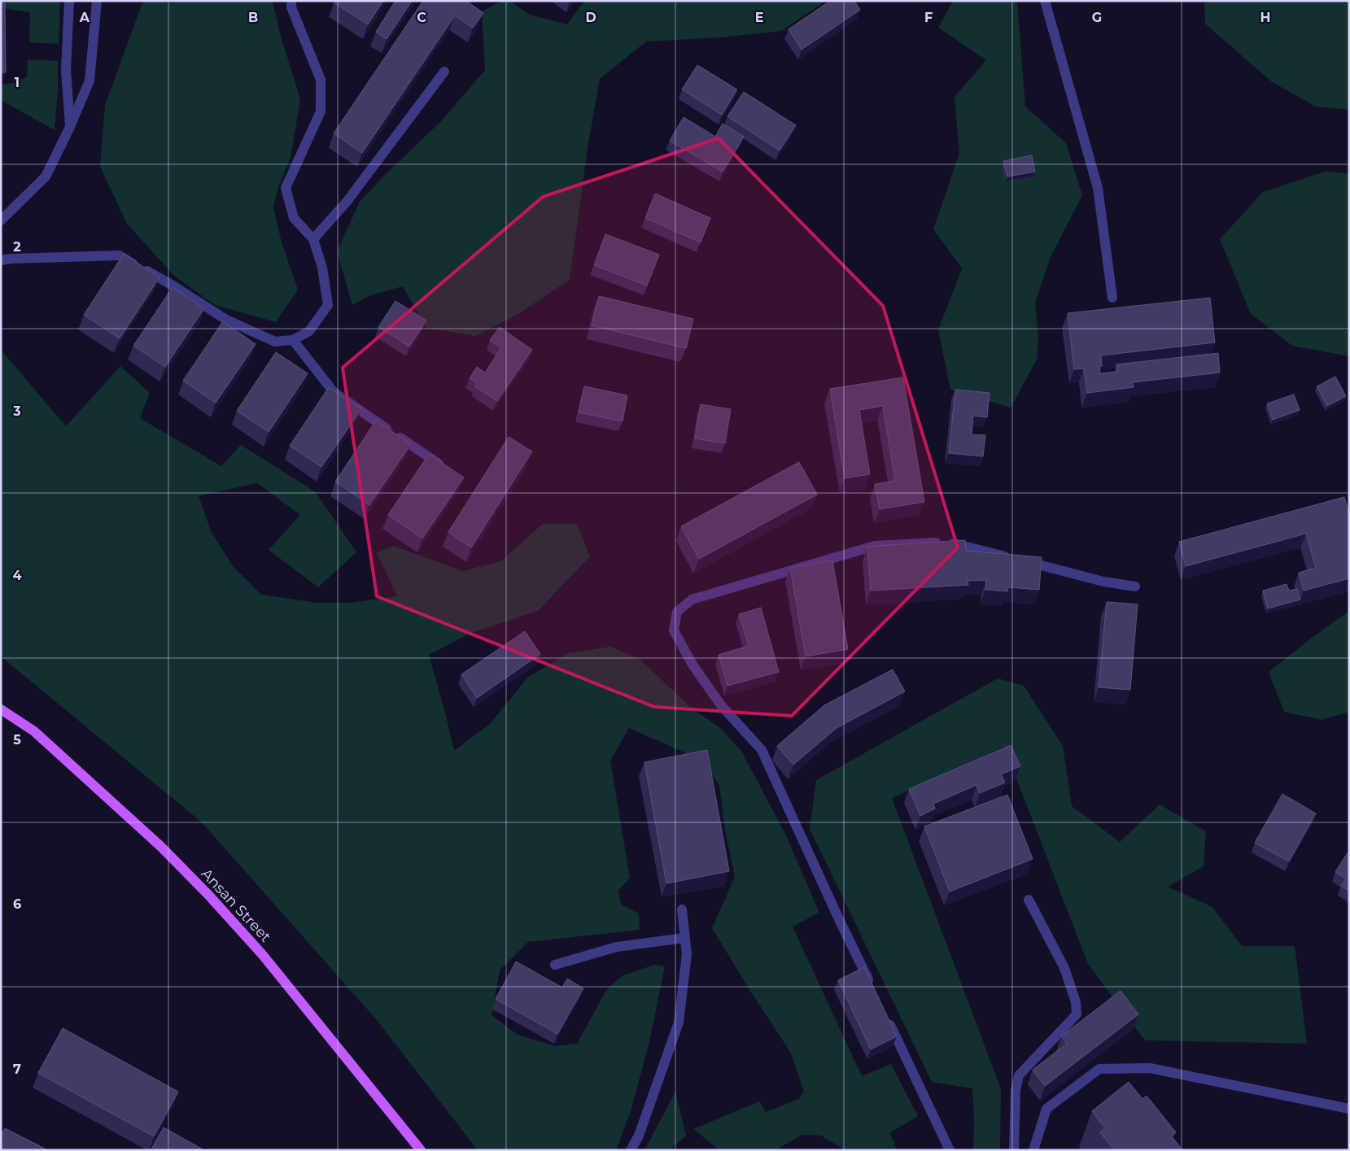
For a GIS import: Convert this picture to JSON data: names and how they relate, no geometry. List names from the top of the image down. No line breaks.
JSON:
{"streets":{"main road":["Ansan Street"]},"grid":{"columns":["A","B","C","D","E","F","G","H"],"rows":["1","2","3","4","5","6","7"]}}
